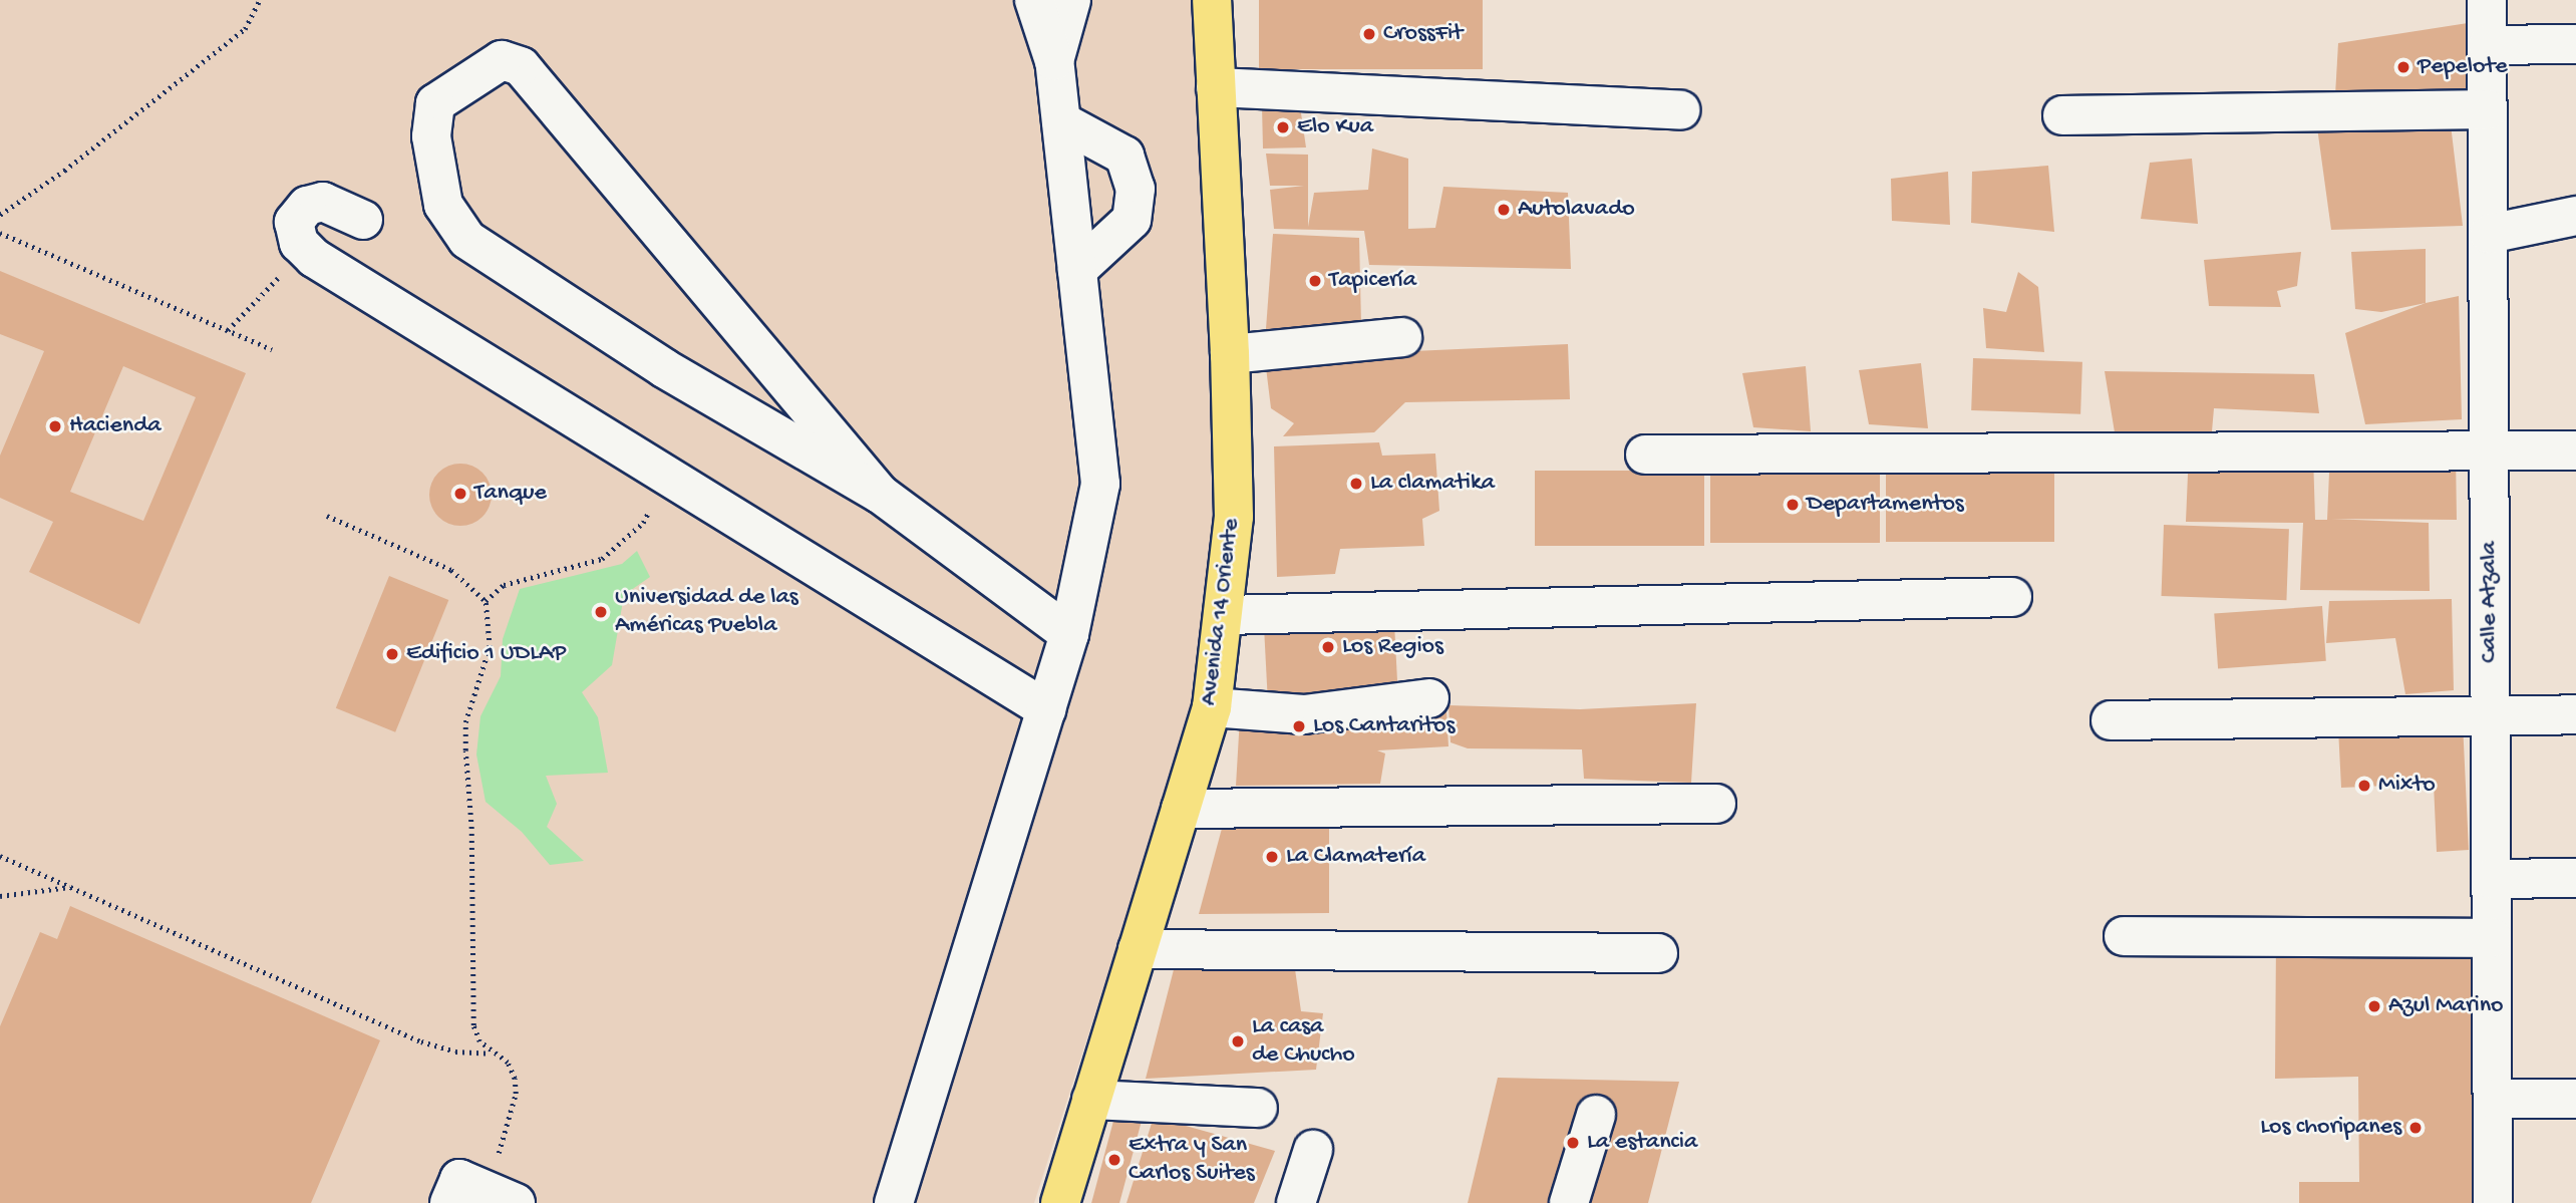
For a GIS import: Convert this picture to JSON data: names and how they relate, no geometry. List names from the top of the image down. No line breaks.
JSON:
{"streets":{"main road":["Avenida 14 Oriente"],"street":["Calle Atzala"]},"places":["CrossFit","Pepelote","Elo Kua","Autolavado","Tapicería","Hacienda","La clamatika","Tanque","Departamentos","Universidad de las Américas Puebla","Los Regios","Edificio 1 UDLAP","Los Cantaritos","Mixto","La Clamatería","Azul Marino","La casa de Chucho","Los choripanes","La estancia","Extra y San Carlos Suites"]}
